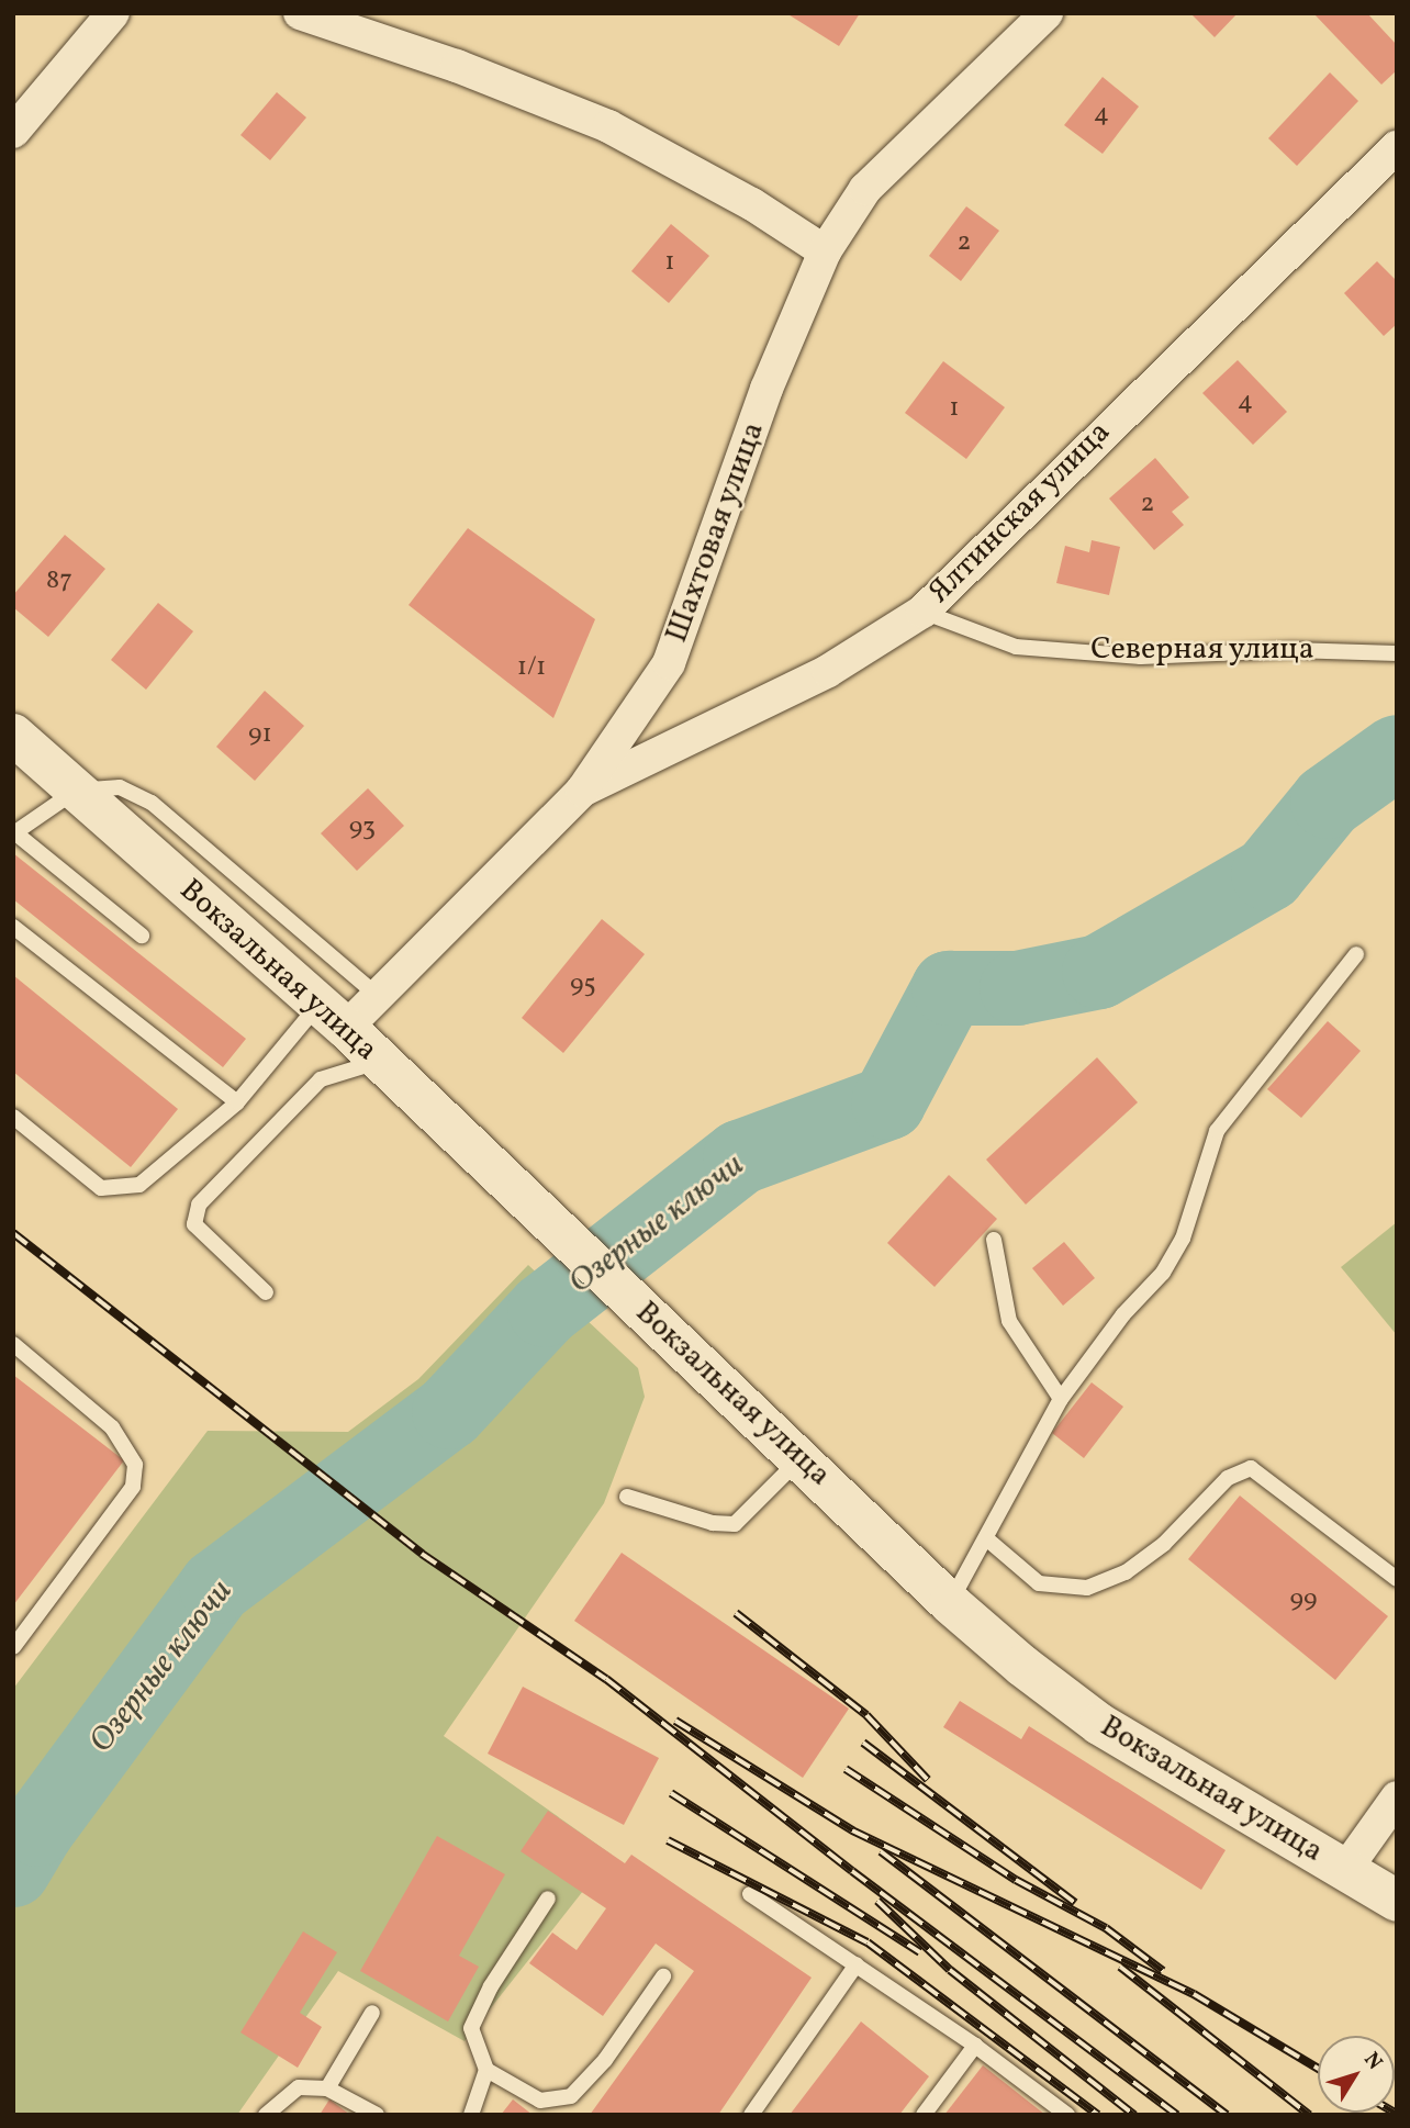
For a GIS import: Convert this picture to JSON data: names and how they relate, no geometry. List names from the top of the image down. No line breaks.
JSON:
{"streets":{"main road":["Вокзальная улица"],"street":["Ялтинская улица","Шахтовая улица"],"lane":["Северная улица"]},"crossings":[["Ялтинская улица","Шахтовая улица"],["Ялтинская улица","Северная улица"],["Шахтовая улица","Вокзальная улица"]],"water":["Озерные ключи"],"house_numbers":["4","2","1","4","1","2","87","1/1","91","93","95","99"],"north":"top right"}
